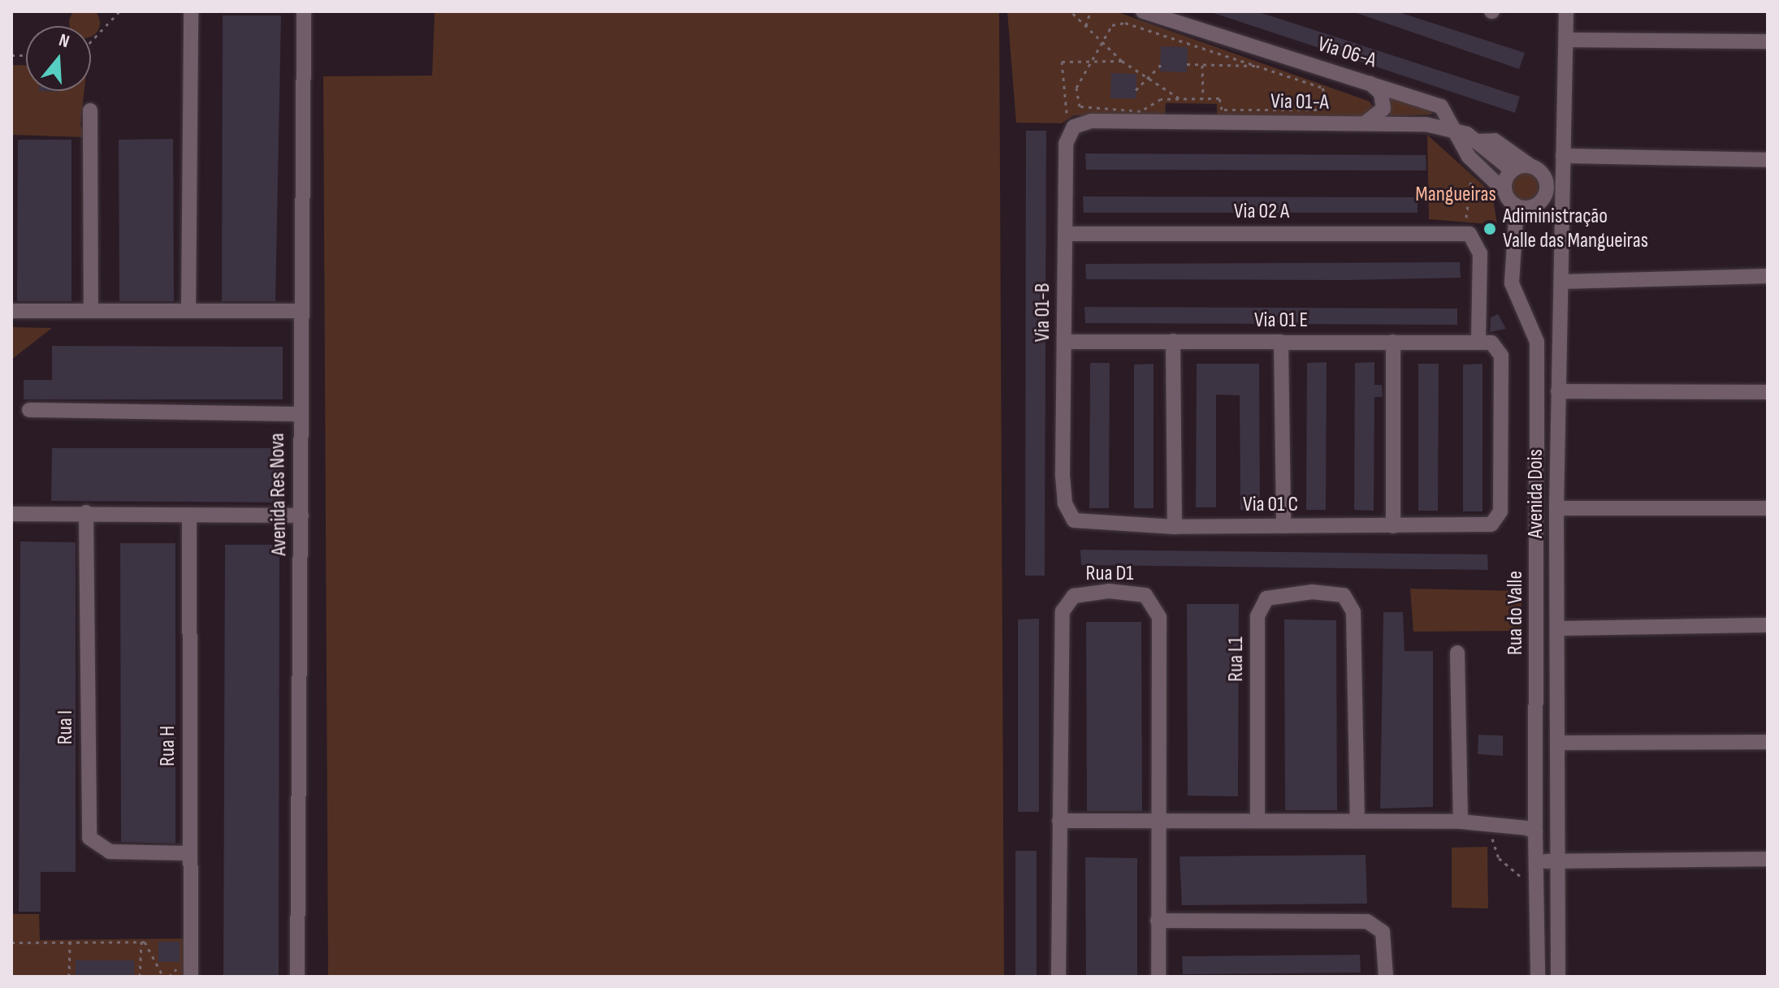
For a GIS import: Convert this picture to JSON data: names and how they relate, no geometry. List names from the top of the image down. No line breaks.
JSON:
{"streets":{"street":["Via 06-A","Via 01-A","Via 02 A","Via 01-B","Via 01 E","Avenida Dois","Avenida Res Nova","Via 01 C","Rua D1","Rua do Valle","Rua L1","Rua I","Rua H"]},"crossings":[["Via 06-A","Via 01-A"],["Via 06-A","Rua do Valle"],["Via 01-A","Via 01-B"],["Via 02 A","Via 01-B"],["Via 01-B","Via 01 E"],["Via 01-B","Via 01 C"],["Via 01 E","Via 01 C"],["Rua I","Rua H"]],"parks":["Mangueiras"],"places":["Adiministração Valle das Mangueiras"],"north":"top"}
